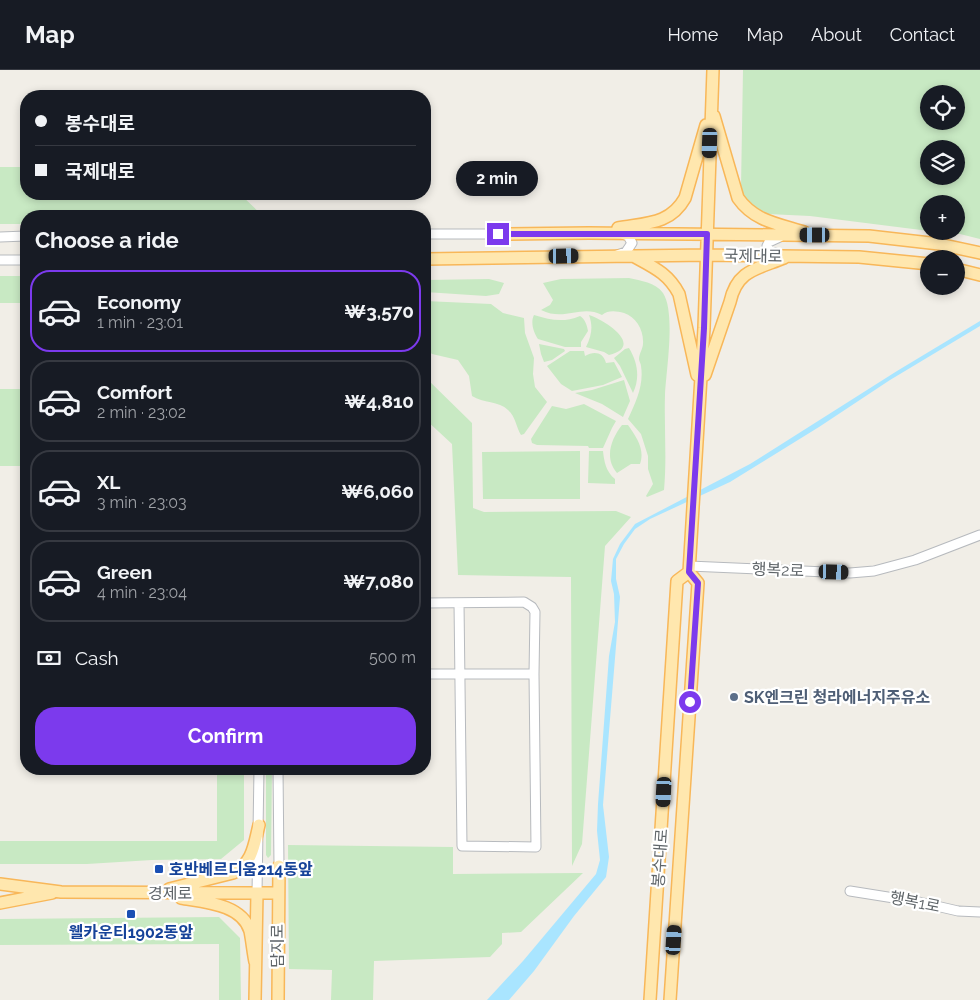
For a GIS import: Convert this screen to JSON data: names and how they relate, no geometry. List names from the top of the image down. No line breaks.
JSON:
{"streets":{"main road":["국제대로","봉수대로","경제로","담지로"],"street":["행복2로","행복1로"]},"crossings":[["행복2로","봉수대로"],["경제로","담지로"]],"places":{"other":["SK엔크린 청라에너지주유소"],"transit":["호반베르디움214동앞","웰카운티1902동앞"]},"page":{"header":"Map","nav":["Home","Map","About","Contact"],"map_buttons":["+","−"],"banner":["봉수대로","국제대로"],"bubble":"2 min","heading":"Choose a ride","list":[{"name":"Economy","note":"1 min · 23:01","value":"₩3,570"},{"name":"Comfort","note":"2 min · 23:02","value":"₩4,810"},{"name":"XL","note":"3 min · 23:03","value":"₩6,060"},{"name":"Green","note":"4 min · 23:04","value":"₩7,080"}],"pay":["Cash","500 m"],"buttons":"Confirm"}}
